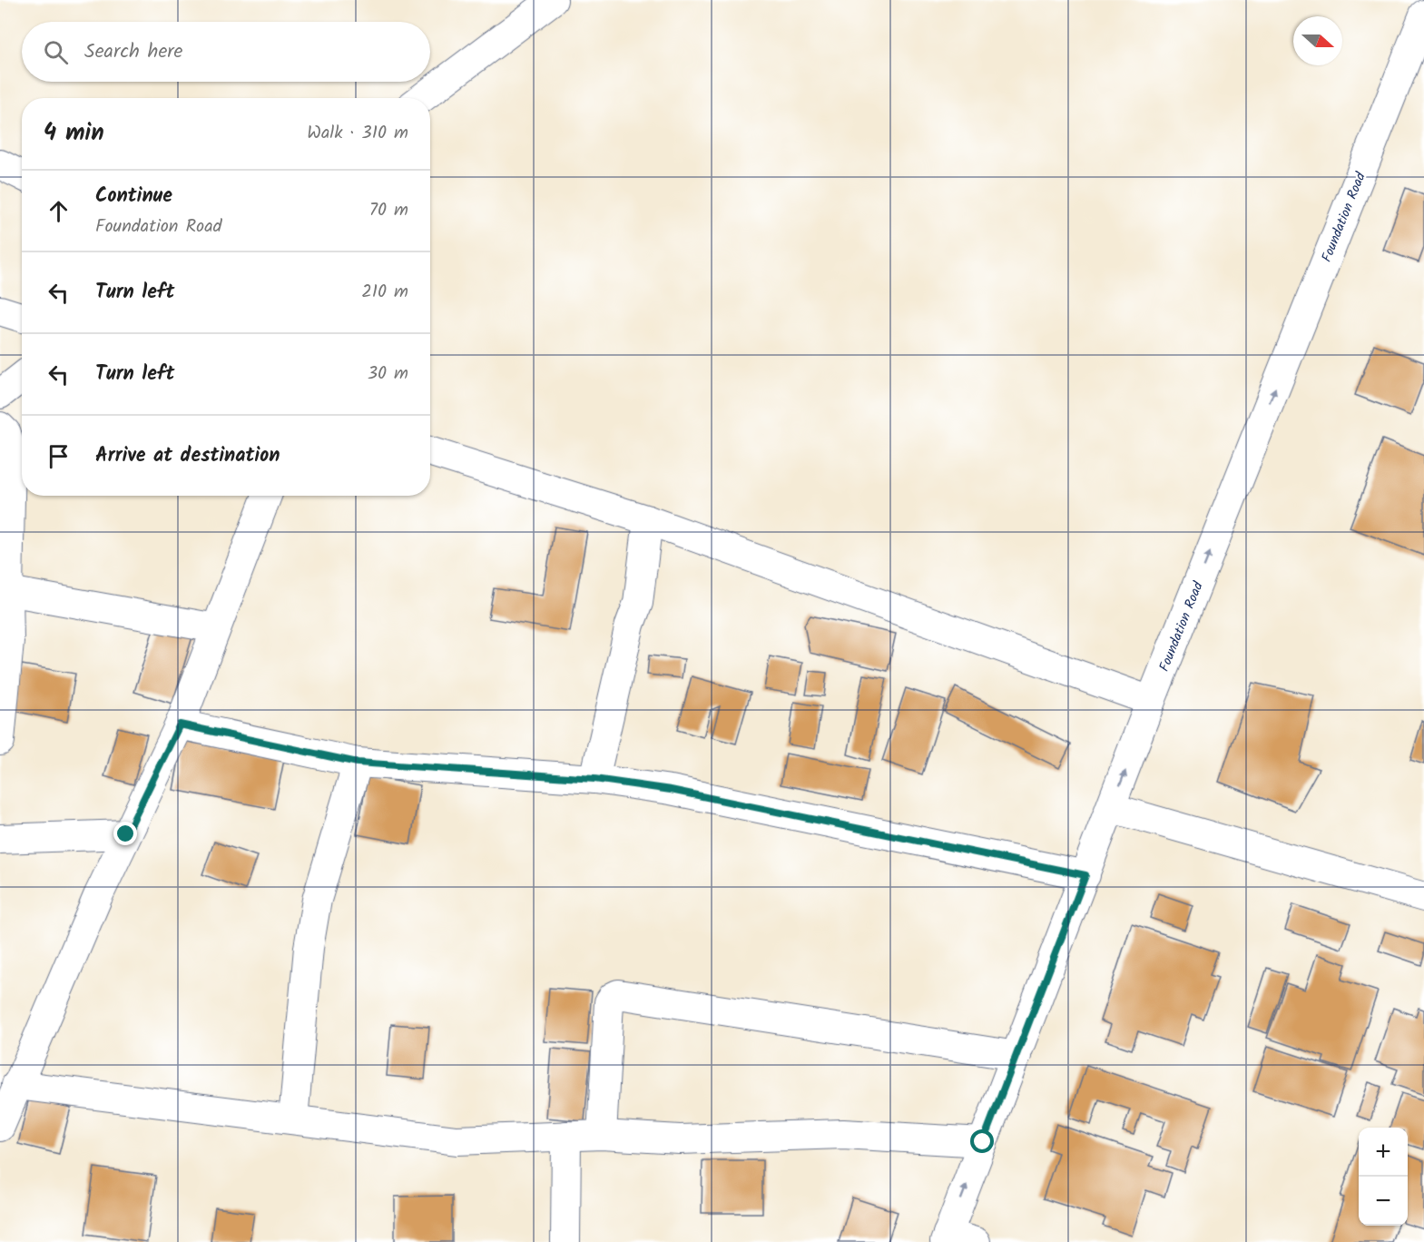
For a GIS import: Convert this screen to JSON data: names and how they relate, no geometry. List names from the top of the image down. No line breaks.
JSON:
{"streets":{"street":["Foundation Road"]},"one_way":["Foundation Road"],"north":"right","page":{"search":"Search here","heading":["4 min","Walk · 310 m"],"list":[["Continue","Foundation Road","70 m"],["Turn left","210 m"],["Turn left","30 m"],"Arrive at destination"],"map_buttons":["+","−"]}}
